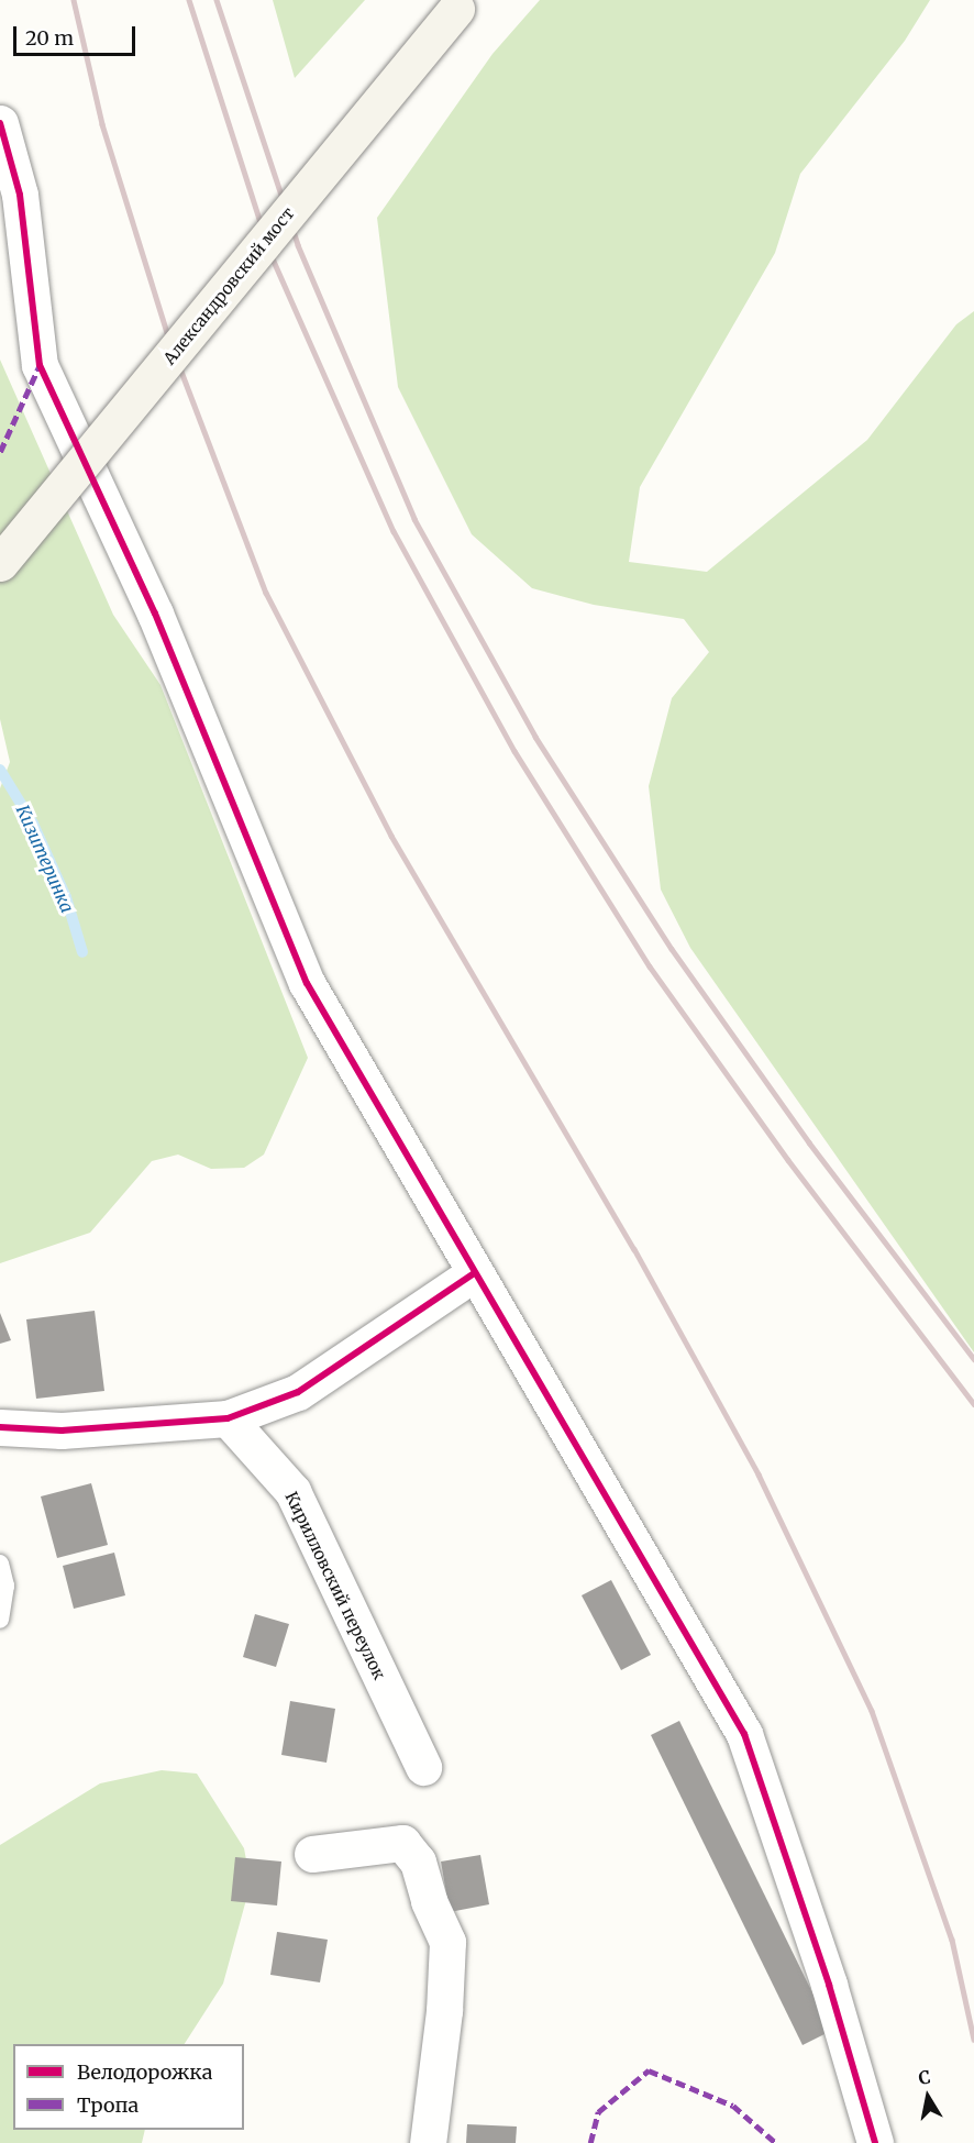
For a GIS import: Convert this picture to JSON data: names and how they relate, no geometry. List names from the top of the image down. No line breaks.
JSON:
{"streets":{"main road":["Александровский мост"],"street":["Кирилловский переулок"]},"water":["Кизитеринка"],"legend":["Велодорожка","Тропа"],"scale_bar":"20 m","north":"top"}
